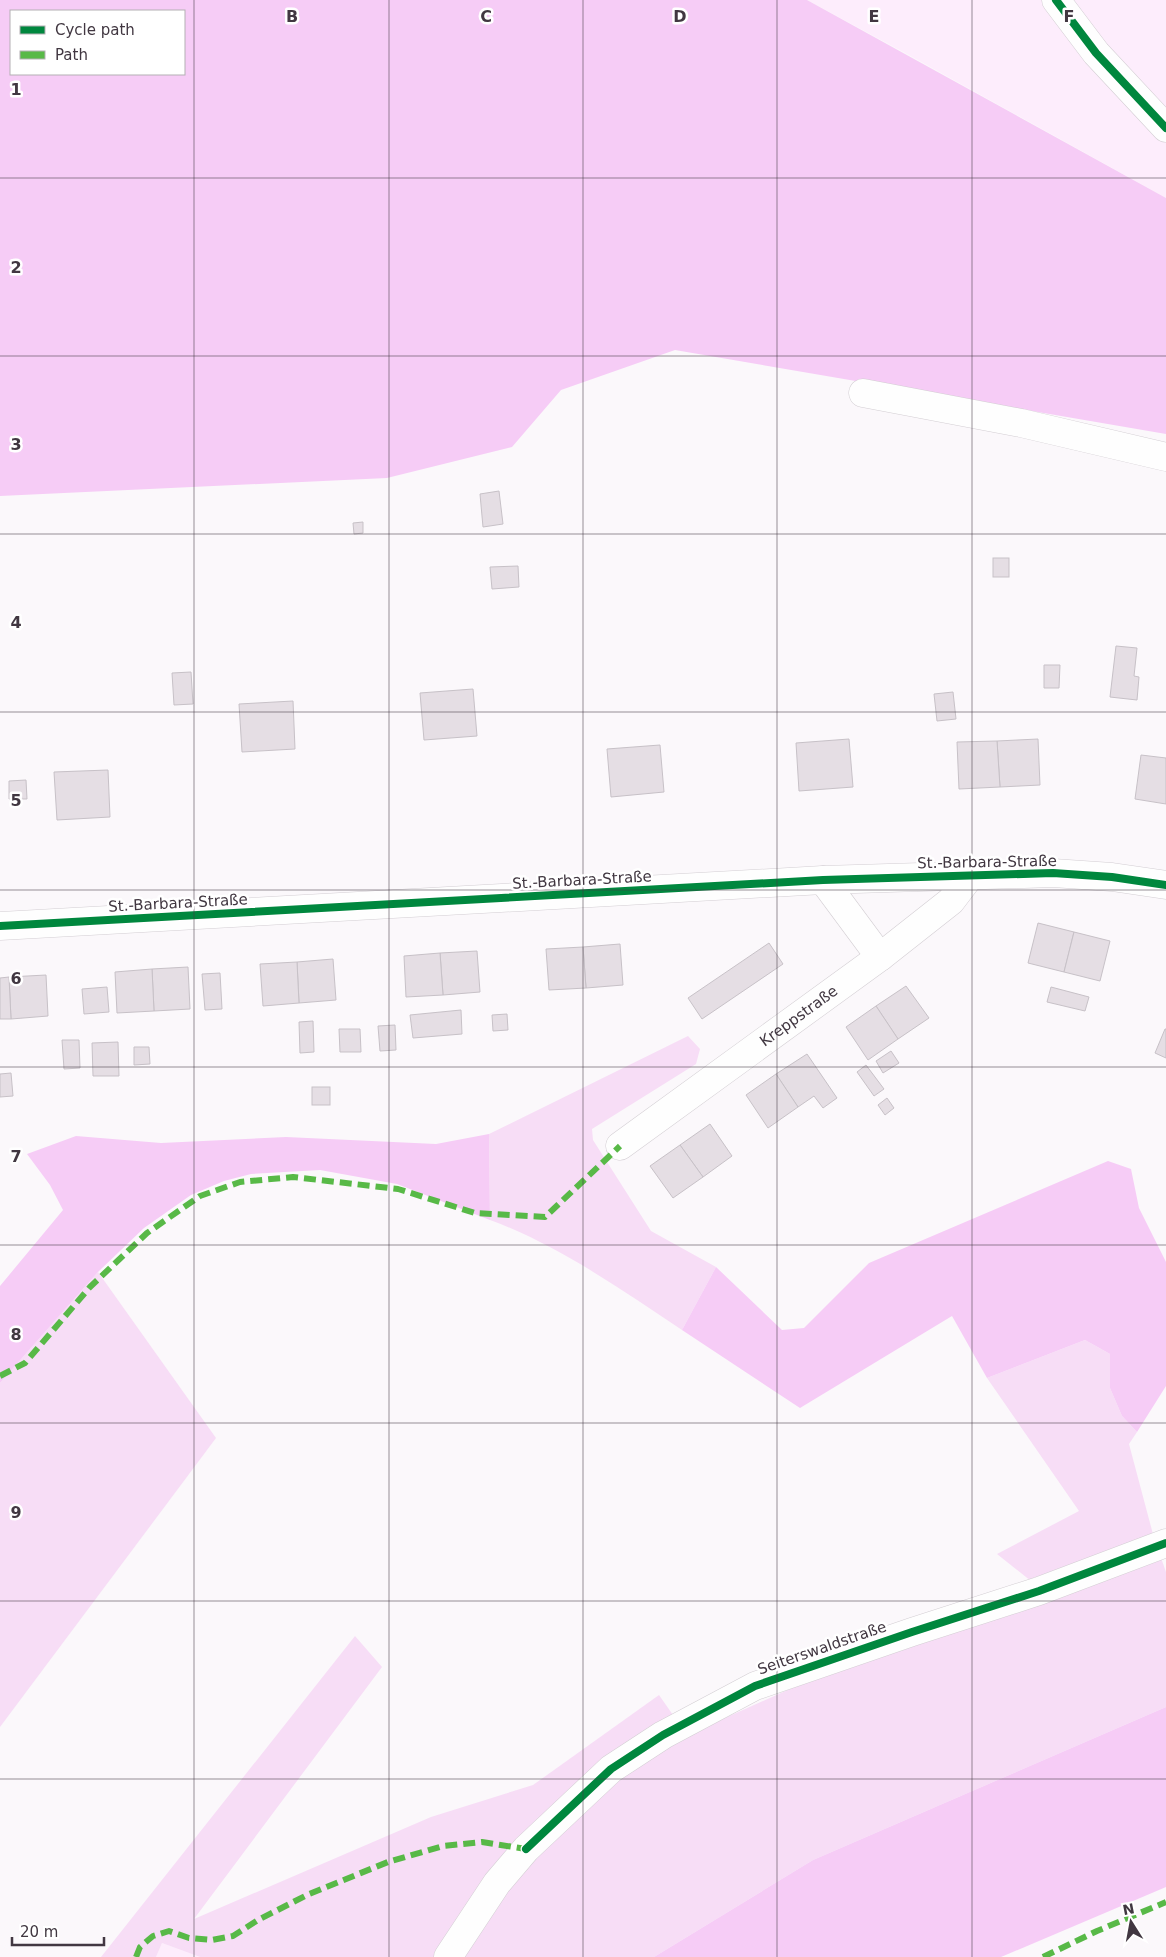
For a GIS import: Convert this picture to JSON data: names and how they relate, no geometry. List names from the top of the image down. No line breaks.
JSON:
{"streets":{"street":["St.-Barbara-Straße","Kreppstraße","Seiterswaldstraße"]},"crossings":[["St.-Barbara-Straße","Kreppstraße"]],"legend":["Cycle path","Path"],"scale_bar":"20 m","north":"top","grid":{"columns":["B","C","D","E","F"],"rows":["1","2","3","4","5","6","7","8","9"]}}
